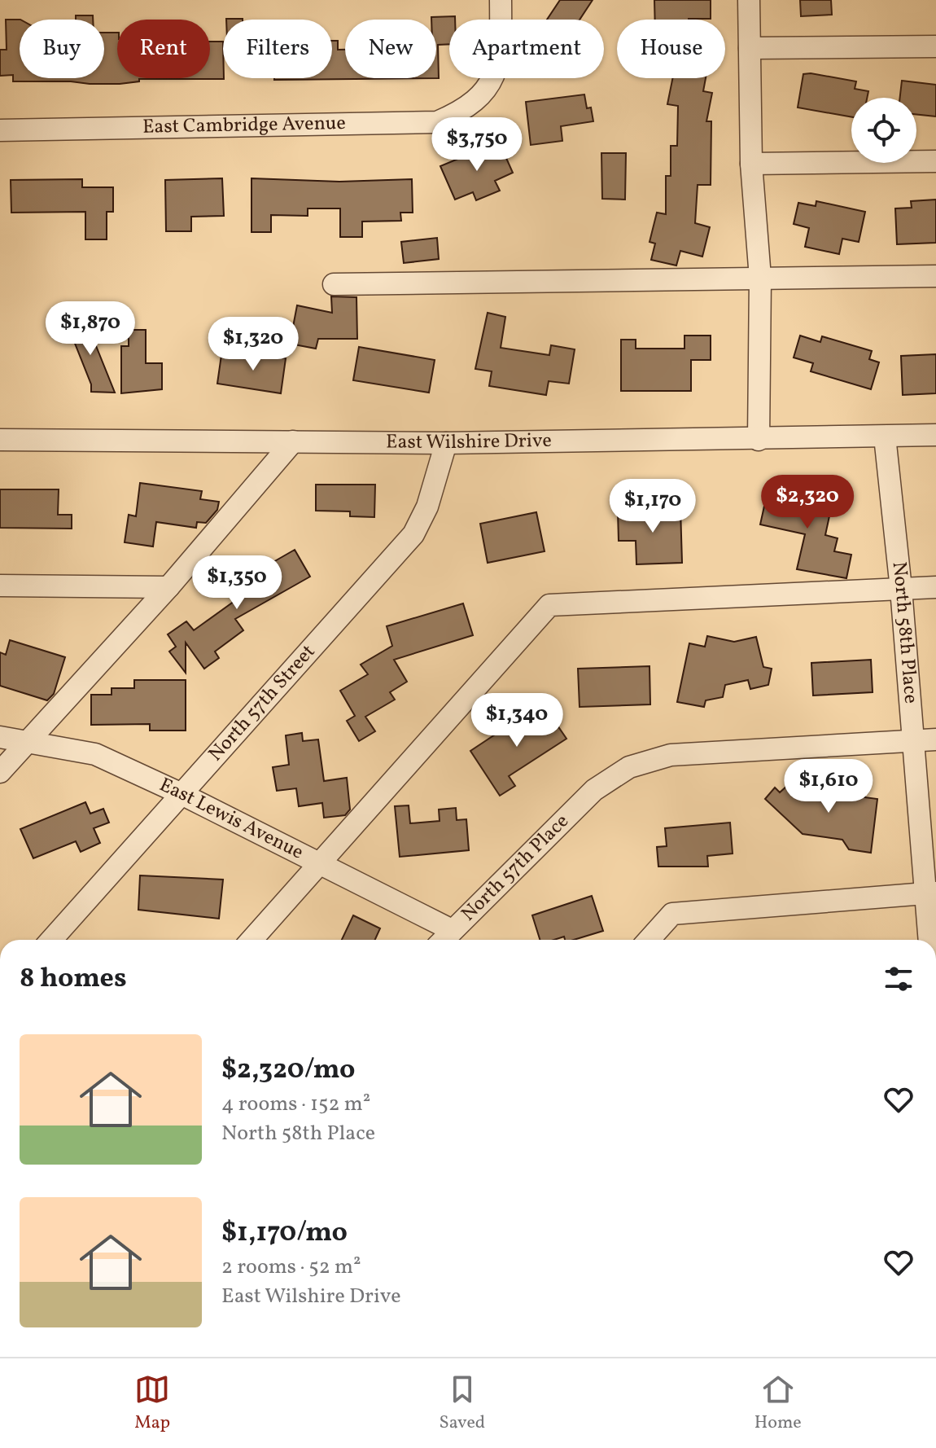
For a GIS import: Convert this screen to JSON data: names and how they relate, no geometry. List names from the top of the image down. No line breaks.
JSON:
{"streets":{"street":["East Cambridge Avenue","East Wilshire Drive","North 58th Place","North 57th Street","East Lewis Avenue","North 57th Place"]},"crossings":[["East Wilshire Drive","North 58th Place"],["East Wilshire Drive","North 57th Street"],["North 58th Place","North 57th Place"],["North 57th Street","East Lewis Avenue"],["East Lewis Avenue","North 57th Place"]],"page":{"chip":["Buy","Rent","Filters","New","Apartment","House"],"price":["$3,750","$1,870","$1,320","$2,320","$1,170","$1,350","$1,340","$1,610"],"heading":"8 homes","list":[{"name":"$2,320/mo","note":"4 rooms · 152 m² · North 58th Place"},{"name":"$1,170/mo","note":"2 rooms · 52 m² · East Wilshire Drive"}],"tabs":["Map","Saved","Home"]}}
